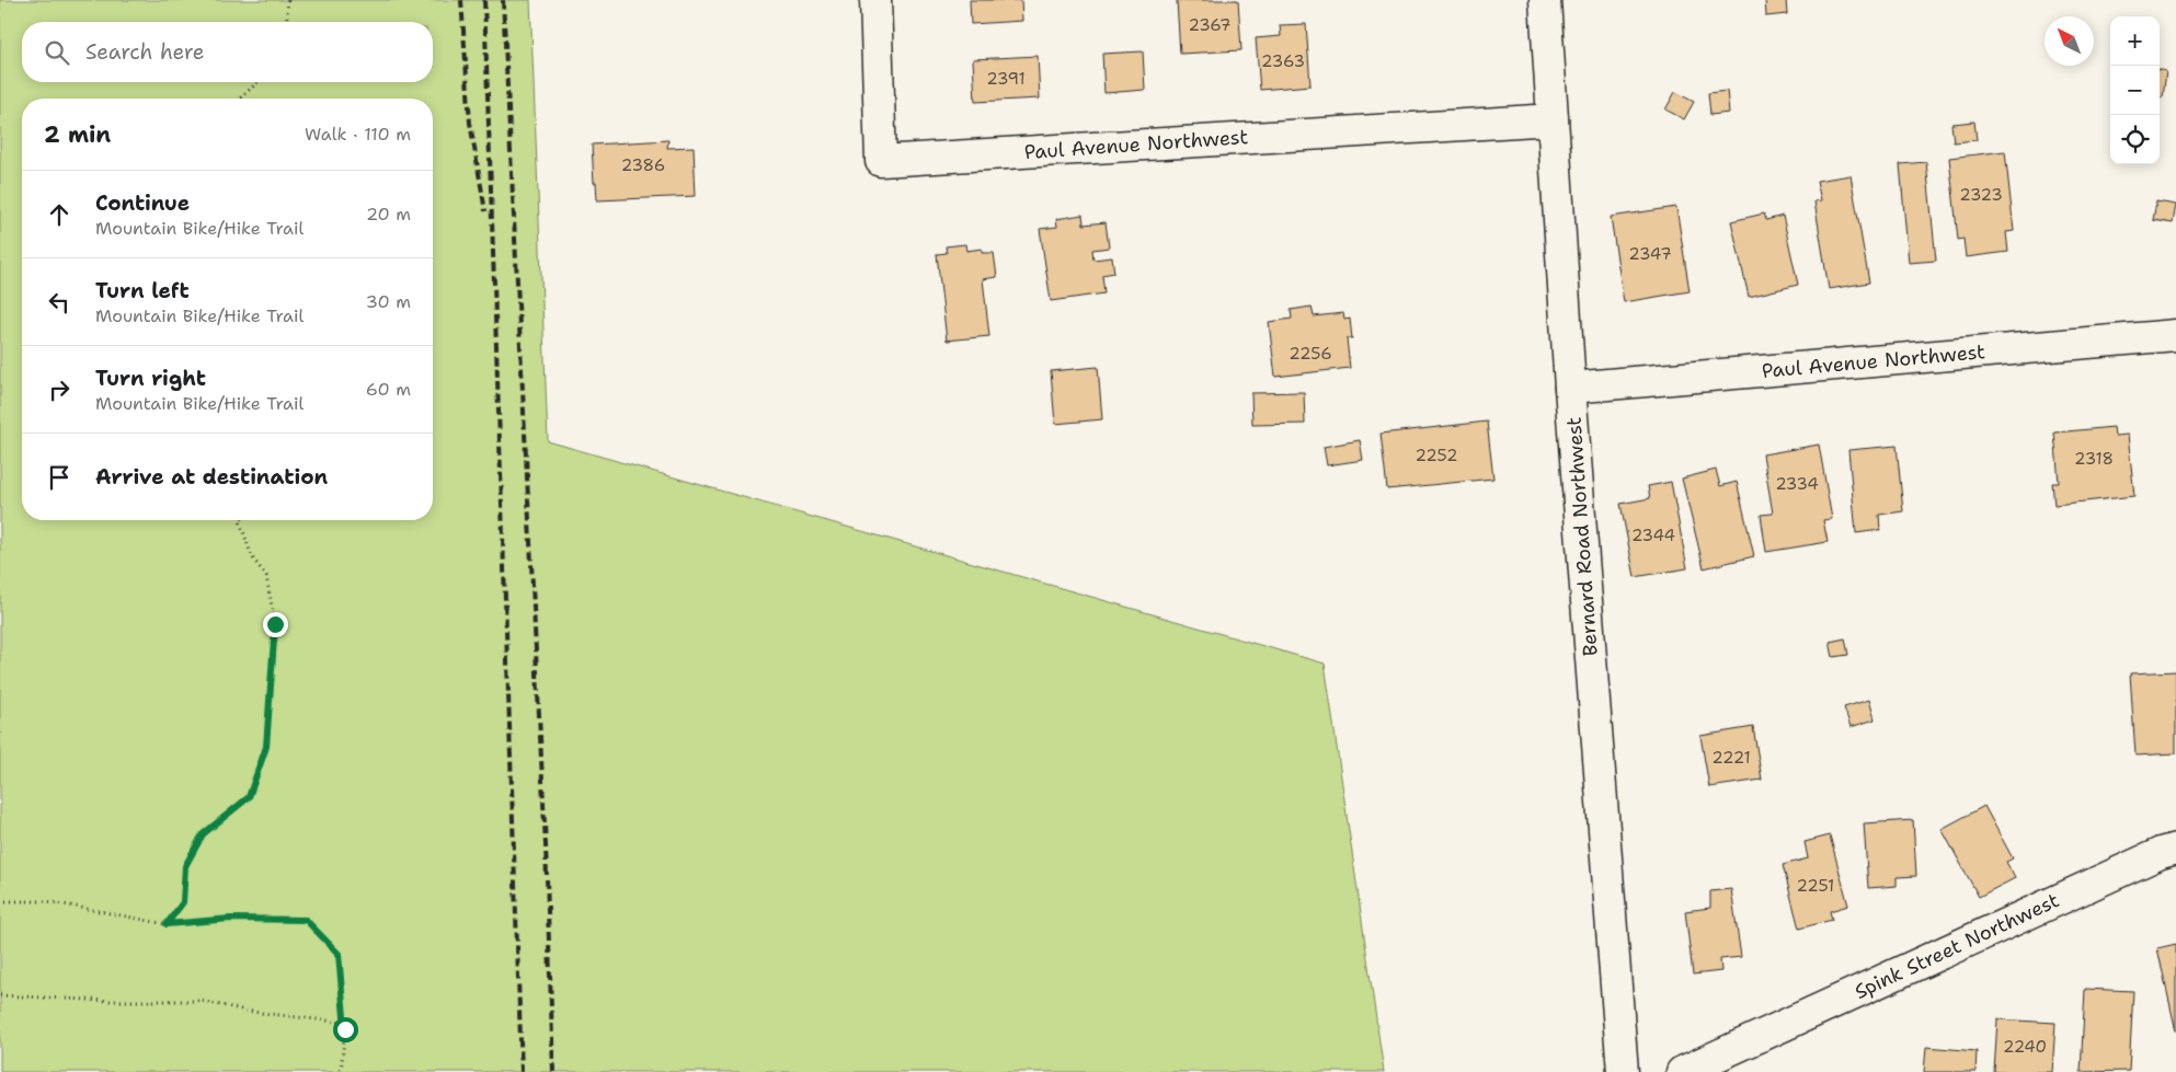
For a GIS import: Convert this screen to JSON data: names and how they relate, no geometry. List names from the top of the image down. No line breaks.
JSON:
{"streets":{"street":["Paul Avenue Northwest","Bernard Road Northwest","Spink Street Northwest"]},"crossings":[["Paul Avenue Northwest","Bernard Road Northwest"]],"house_numbers":["2367","2363","2391","2386","2323","2347","2256","2252","2318","2334","2344","2221","2251","2240"],"north":"top left","page":{"map_buttons":["+","−"],"search":"Search here","heading":["2 min","Walk · 110 m"],"list":[["Continue","Mountain Bike/Hike Trail","20 m"],["Turn left","Mountain Bike/Hike Trail","30 m"],["Turn right","Mountain Bike/Hike Trail","60 m"],"Arrive at destination"]}}
